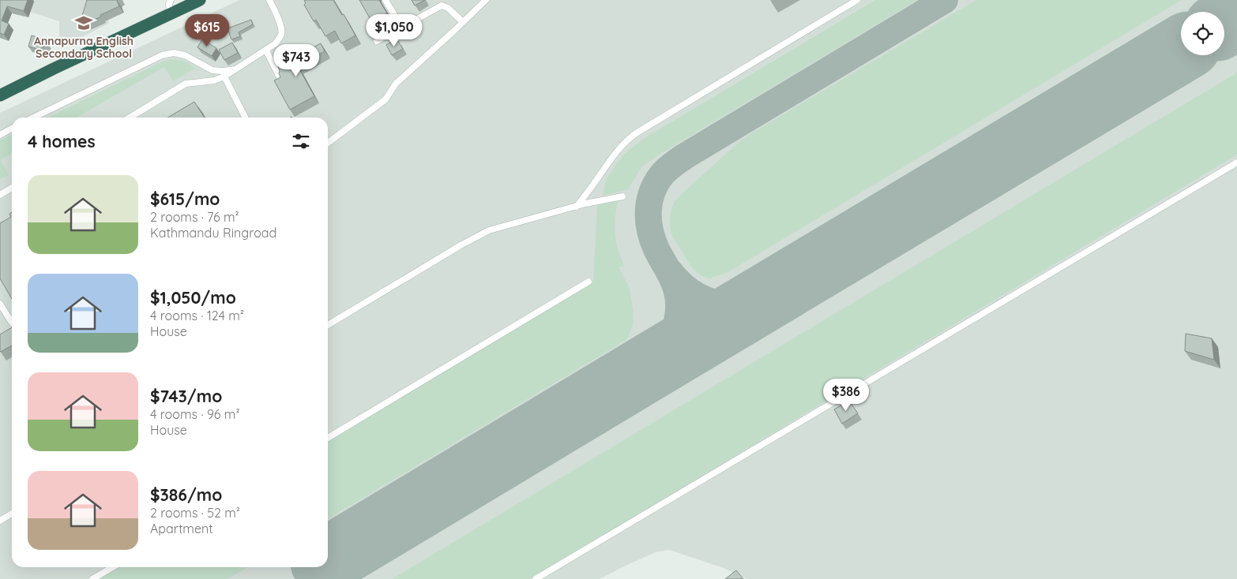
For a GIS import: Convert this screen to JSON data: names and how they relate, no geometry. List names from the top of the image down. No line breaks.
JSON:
{"places":{"school or university":["Annapurna English Secondary School"]},"page":{"price":["$615","$1,050","$743","$386"],"heading":"4 homes","list":[{"name":"$615/mo","note":"2 rooms · 76 m² · Kathmandu Ringroad"},{"name":"$1,050/mo","note":"4 rooms · 124 m² · House"},{"name":"$743/mo","note":"4 rooms · 96 m² · House"},{"name":"$386/mo","note":"2 rooms · 52 m² · Apartment"}]}}
